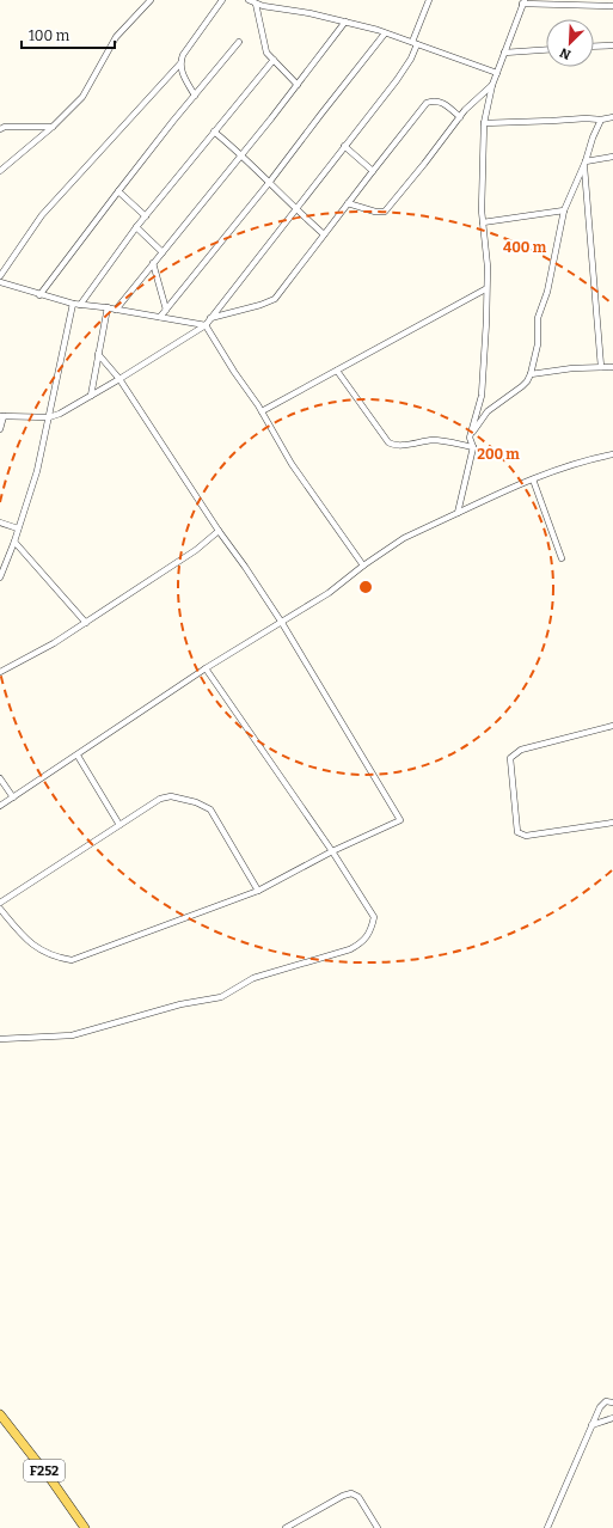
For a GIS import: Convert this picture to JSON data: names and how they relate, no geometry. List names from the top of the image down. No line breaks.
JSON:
{"streets":{"main road":["F252"]},"scale_bar":"100 m","north":"bottom left","rings":["400 m","200 m"]}
